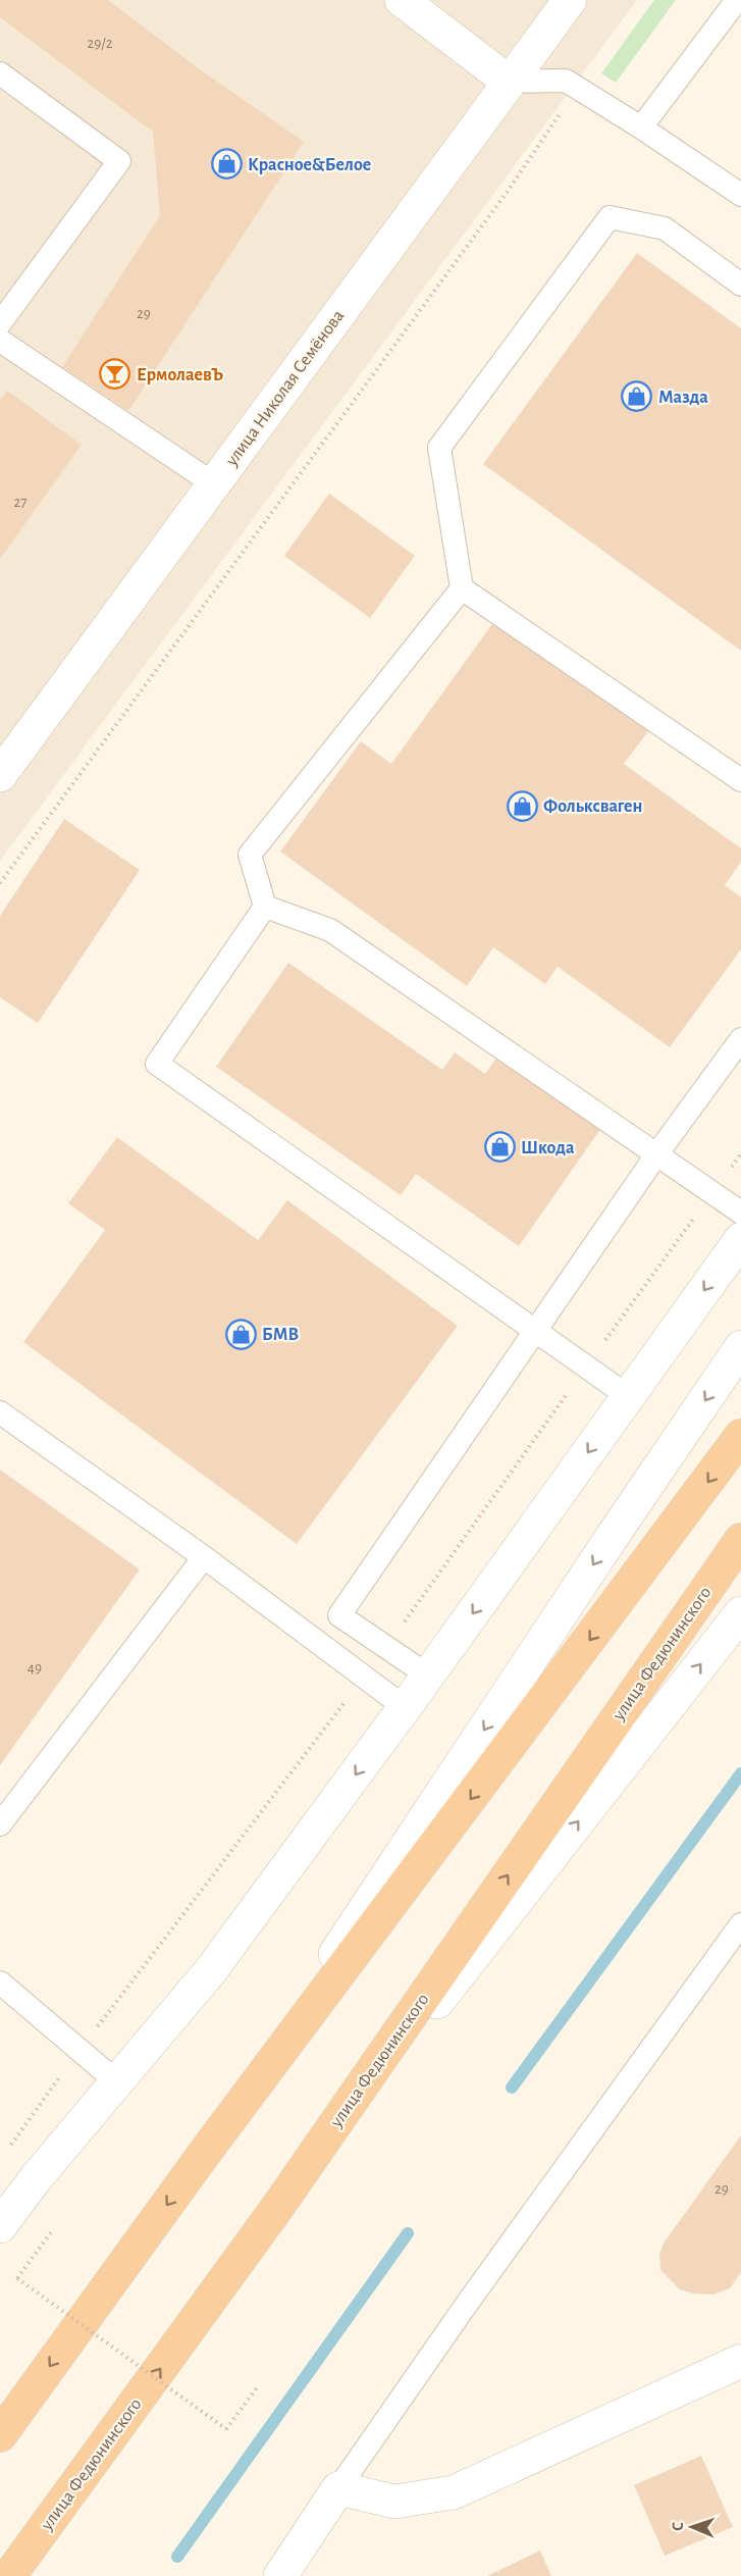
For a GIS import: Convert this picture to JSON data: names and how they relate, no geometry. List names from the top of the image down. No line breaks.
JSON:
{"streets":{"highway":["улица Федюнинского"],"street":["улица Николая Семёнова"]},"places":{"shop":["Красное&Белое","Мазда","Фольксваген","Шкода","БМВ"],"bar":["ЕрмолаевЪ"]},"house_numbers":["29/2","29","27","49","29"],"north":"left"}
